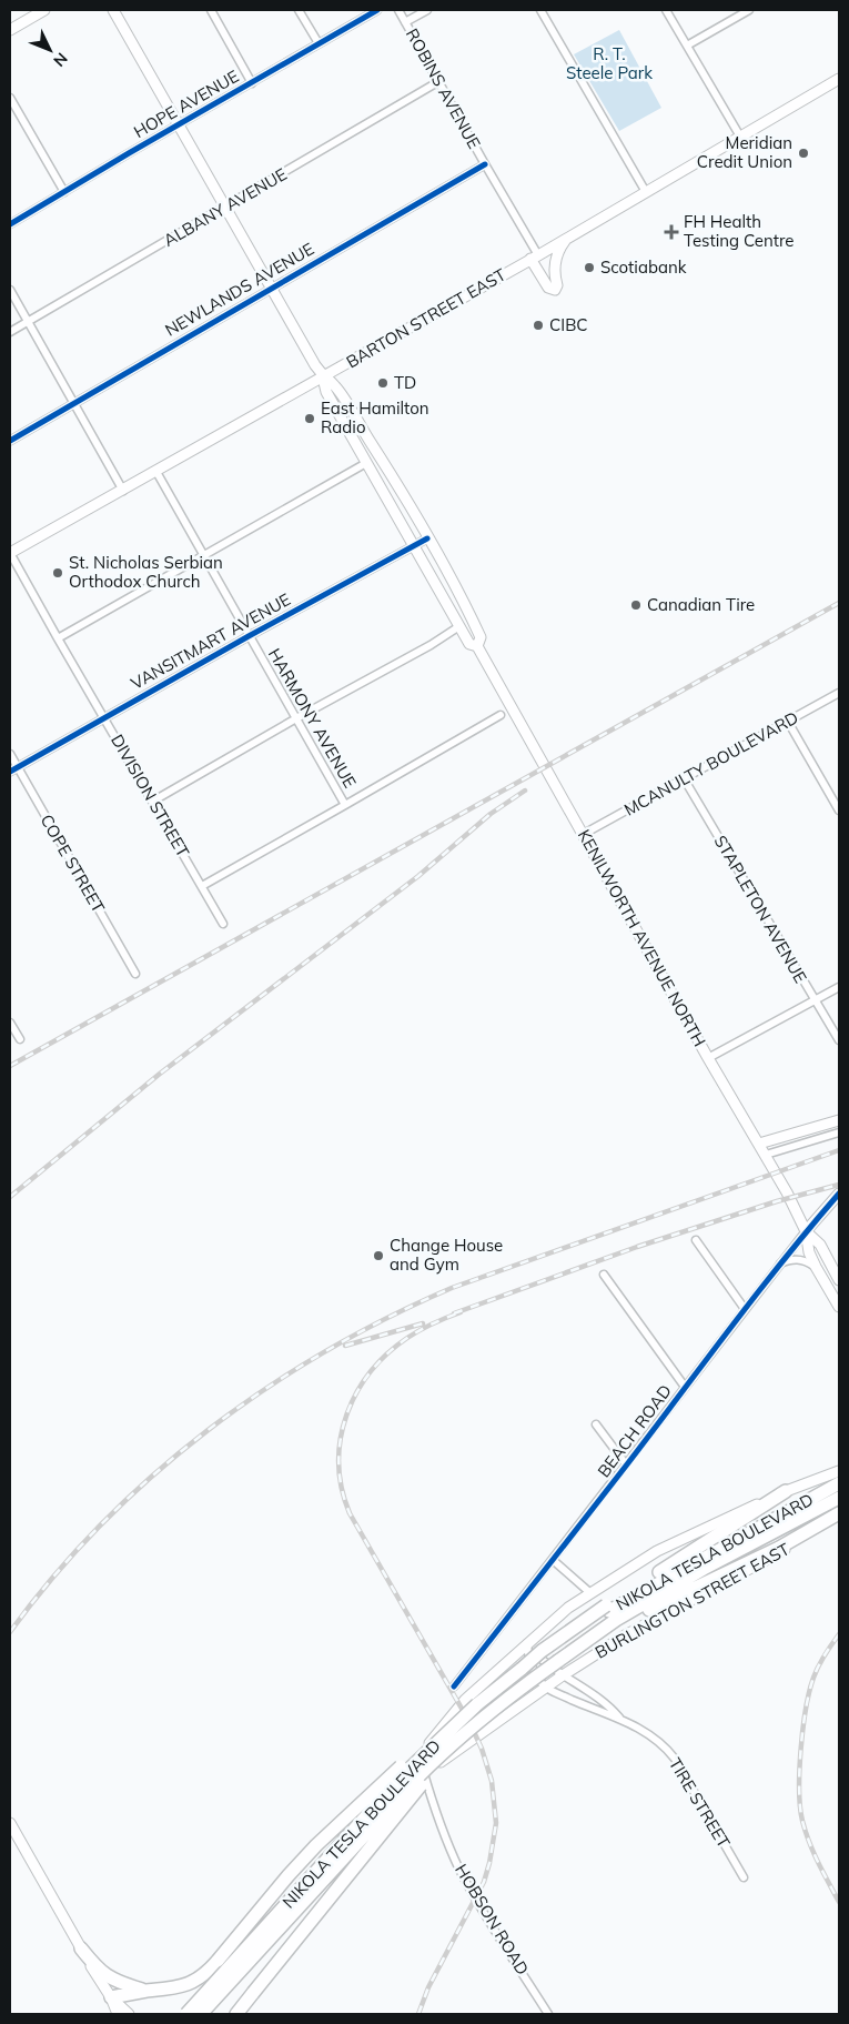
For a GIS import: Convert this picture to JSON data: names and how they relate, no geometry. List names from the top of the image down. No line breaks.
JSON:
{"streets":{"highway":["NIKOLA TESLA BOULEVARD"],"main road":["BARTON STREET EAST","KENILWORTH AVENUE NORTH","BEACH ROAD","BURLINGTON STREET EAST"],"street":["ROBINS AVENUE","HOPE AVENUE","ALBANY AVENUE","NEWLANDS AVENUE","VANSITMART AVENUE","HARMONY AVENUE","MCANULTY BOULEVARD","DIVISION STREET","COPE STREET","STAPLETON AVENUE","TIRE STREET","HOBSON ROAD"]},"crossings":[["ROBINS AVENUE","ALBANY AVENUE"],["ROBINS AVENUE","NEWLANDS AVENUE"],["ROBINS AVENUE","BARTON STREET EAST"],["HOPE AVENUE","KENILWORTH AVENUE NORTH"],["ALBANY AVENUE","KENILWORTH AVENUE NORTH"],["NEWLANDS AVENUE","KENILWORTH AVENUE NORTH"],["BARTON STREET EAST","HARMONY AVENUE"],["BARTON STREET EAST","DIVISION STREET"],["BARTON STREET EAST","KENILWORTH AVENUE NORTH"],["VANSITMART AVENUE","HARMONY AVENUE"],["VANSITMART AVENUE","DIVISION STREET"],["VANSITMART AVENUE","COPE STREET"],["VANSITMART AVENUE","KENILWORTH AVENUE NORTH"],["MCANULTY BOULEVARD","STAPLETON AVENUE"],["MCANULTY BOULEVARD","KENILWORTH AVENUE NORTH"],["KENILWORTH AVENUE NORTH","BEACH ROAD"],["BURLINGTON STREET EAST","TIRE STREET"],["BURLINGTON STREET EAST","HOBSON ROAD"]],"parks":["R. T. Steele Park"],"places":{"other":["Meridian Credit Union","Scotiabank","CIBC","TD","East Hamilton Radio","St. Nicholas Serbian Orthodox Church","Canadian Tire","Change House and Gym"],"health":["FH Health Testing Centre"]},"north":"bottom right"}
